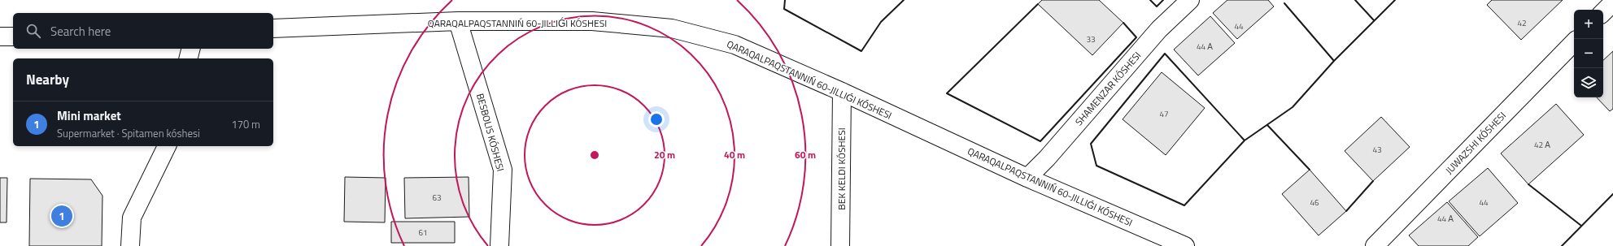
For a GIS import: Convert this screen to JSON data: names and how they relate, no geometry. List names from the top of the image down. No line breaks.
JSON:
{"streets":{"street":["SHAMENZAR KÓSHESI","BEK KELDI KÓSHESI"]},"house_numbers":["42","44","33","44 А","47","42 А","43","63","46","44","44 А","61"],"page":{"map_buttons":["+","−"],"search":"Search here","heading":"Nearby","list":[{"mark":"1","name":"Mini market","note":"Supermarket · Spitamen kóshesi","value":"170 m"}],"pins":"1"},"rings":["20 m","40 m","60 m"]}
